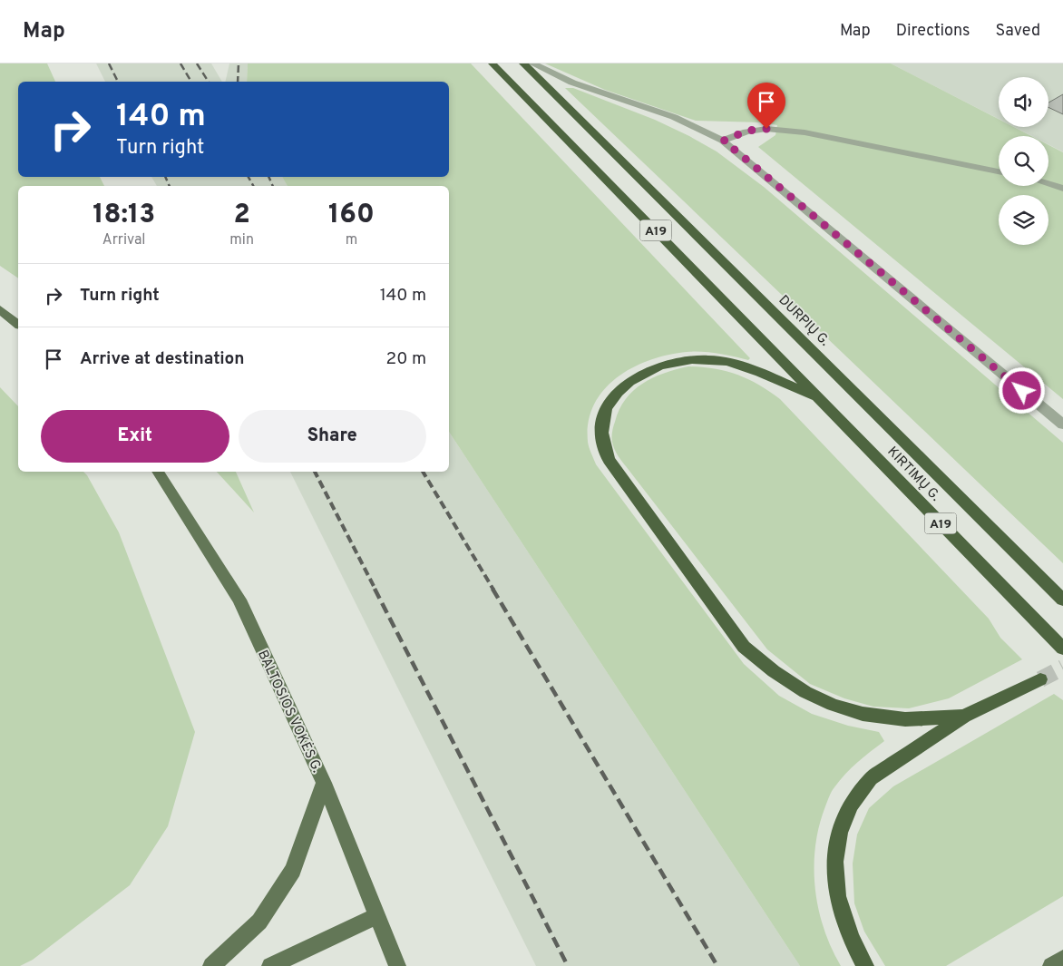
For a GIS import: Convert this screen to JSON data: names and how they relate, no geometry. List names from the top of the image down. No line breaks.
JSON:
{"streets":{"highway":["A19","DURPIŲ G.","KIRTIMŲ G."],"main road":["BALTOSIOS VOKĖS G."]},"crossings":[["A19","KIRTIMŲ G."]],"page":{"header":"Map","nav":["Map","Directions","Saved"],"turn":["140 m","Turn right"],"eta":["18:13","Arrival","2","min","160","m"],"list":[{"name":"Turn right","value":"140 m"},{"name":"Arrive at destination","value":"20 m"}],"buttons":["Exit","Share"]}}
